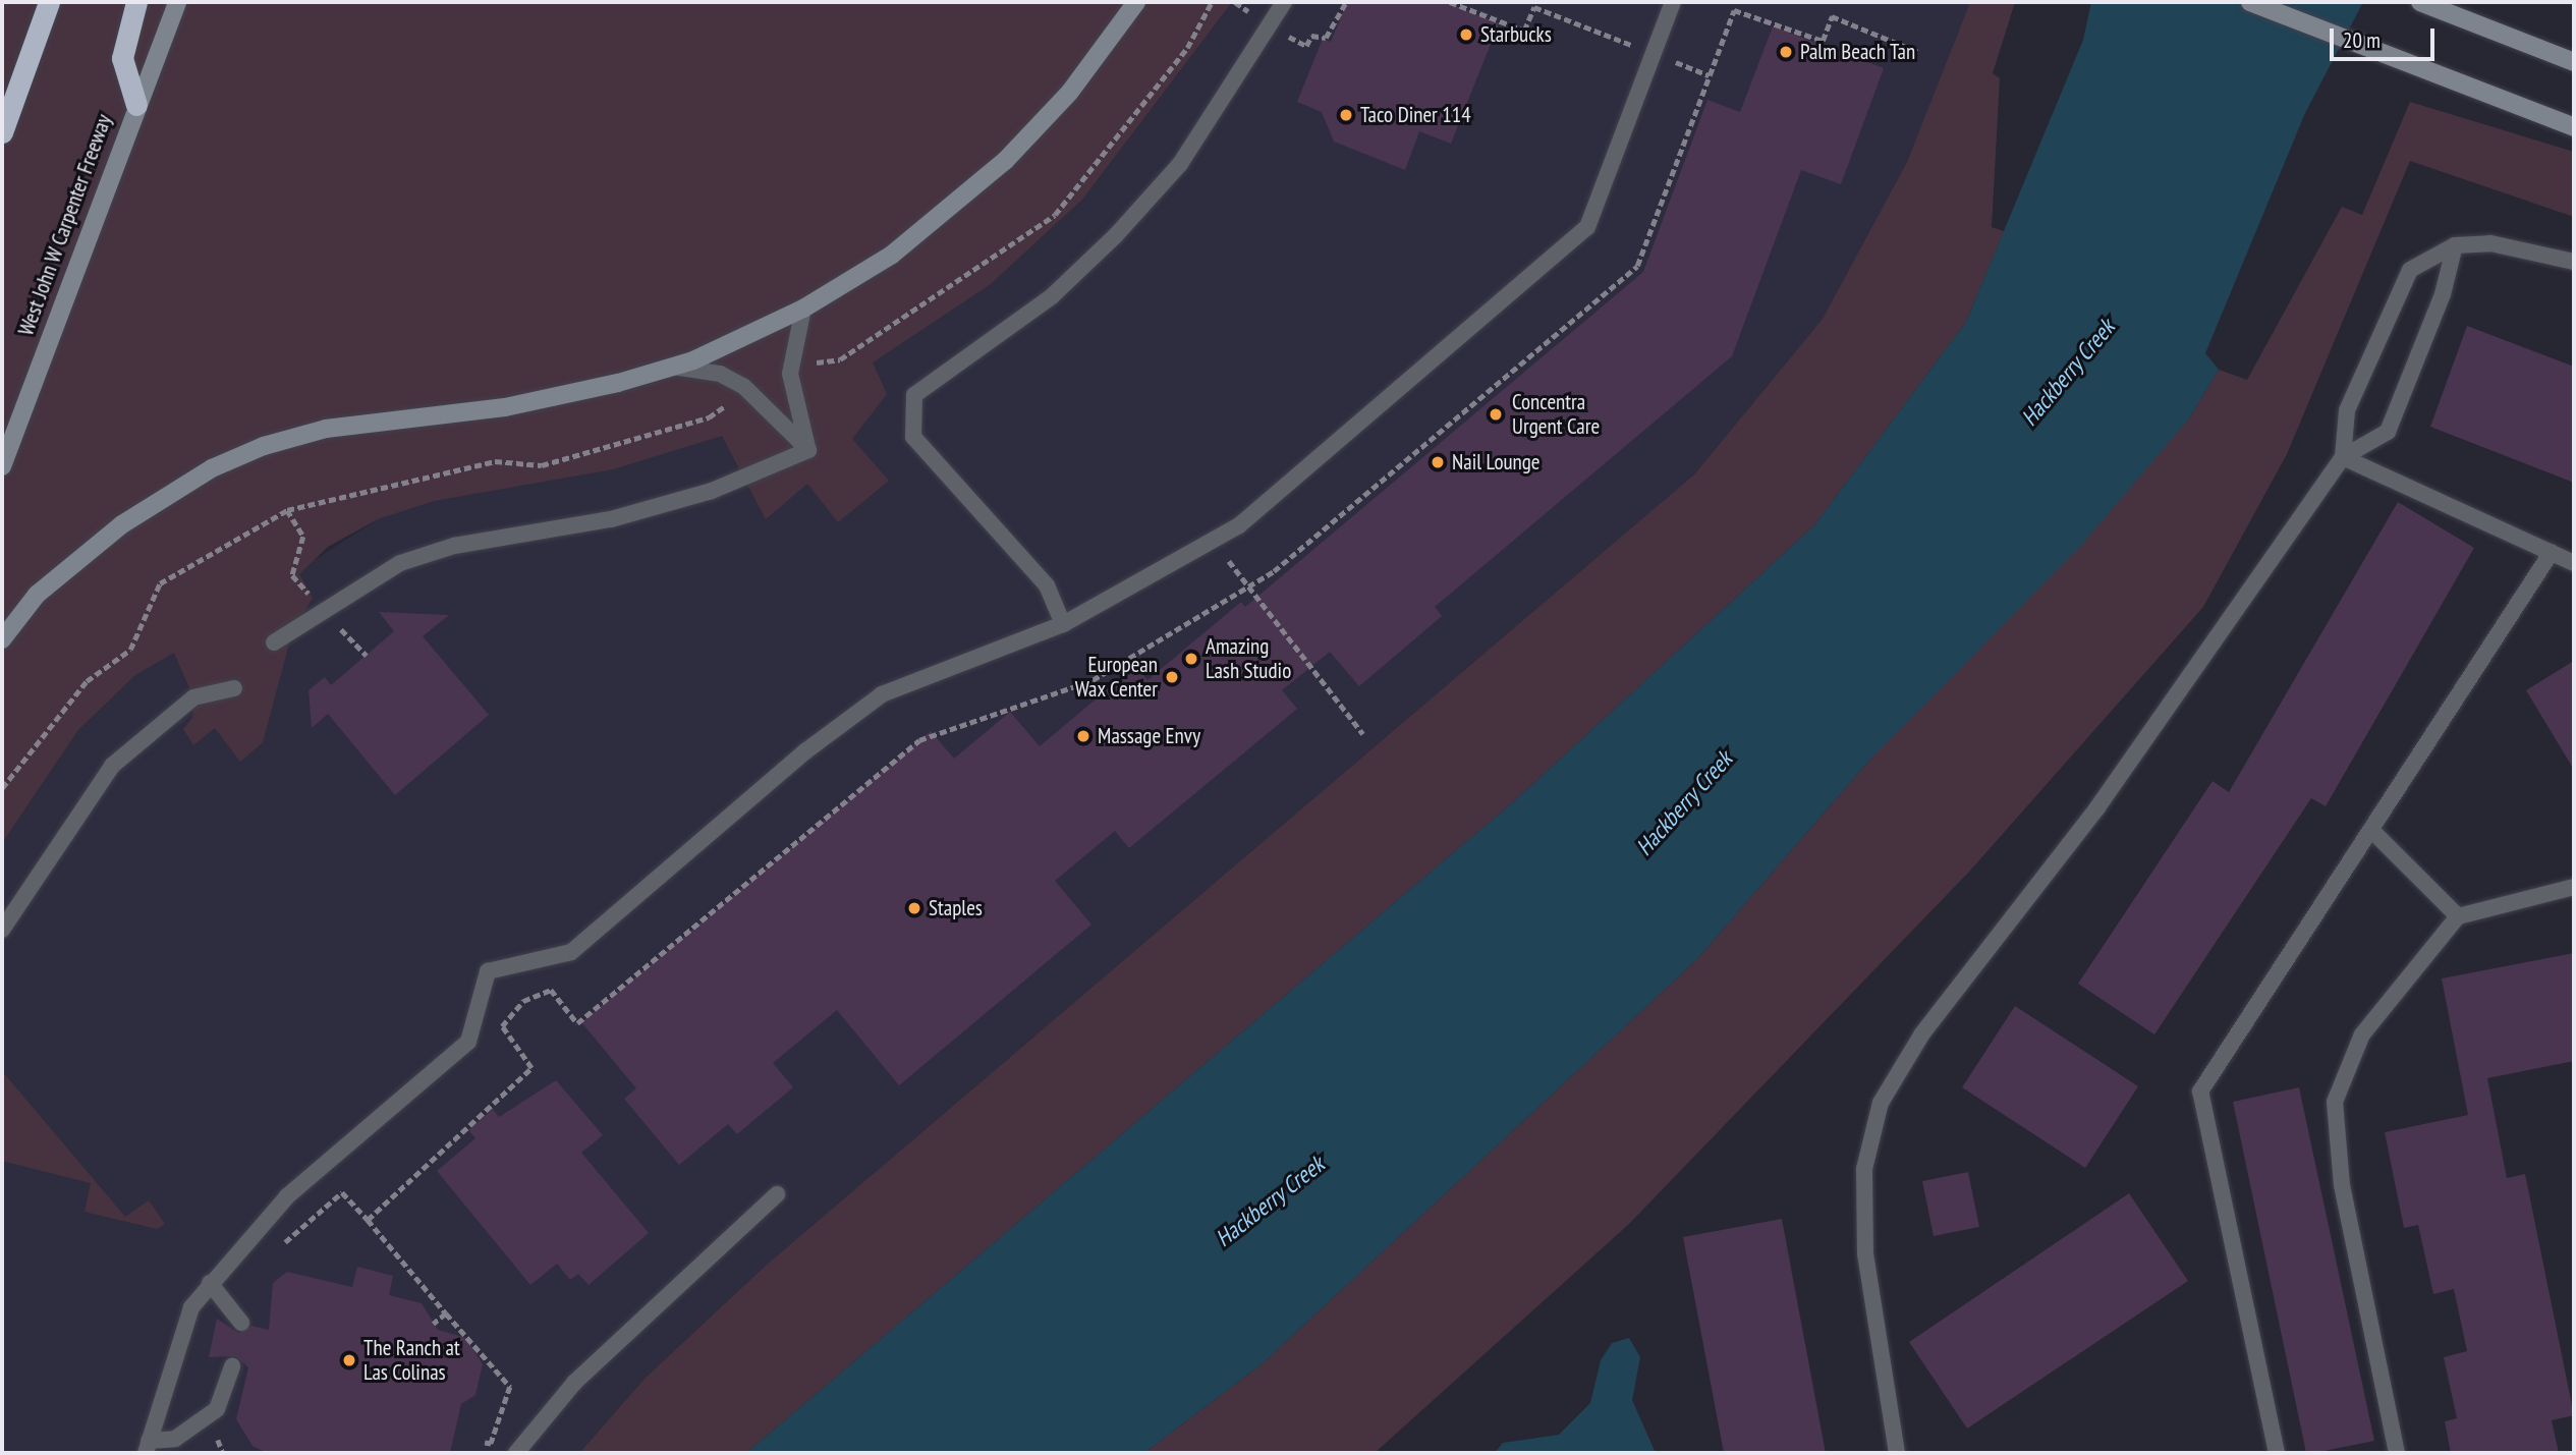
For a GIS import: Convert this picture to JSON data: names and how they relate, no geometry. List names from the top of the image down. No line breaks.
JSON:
{"streets":{"main road":["West John W Carpenter Freeway"]},"water":["Hackberry Creek"],"places":["Starbucks","Palm Beach Tan","Taco Diner 114","Concentra Urgent Care","Nail Lounge","Amazing Lash Studio","European Wax Center","Massage Envy","Staples","The Ranch at Las Colinas"],"scale_bar":"20 m"}
